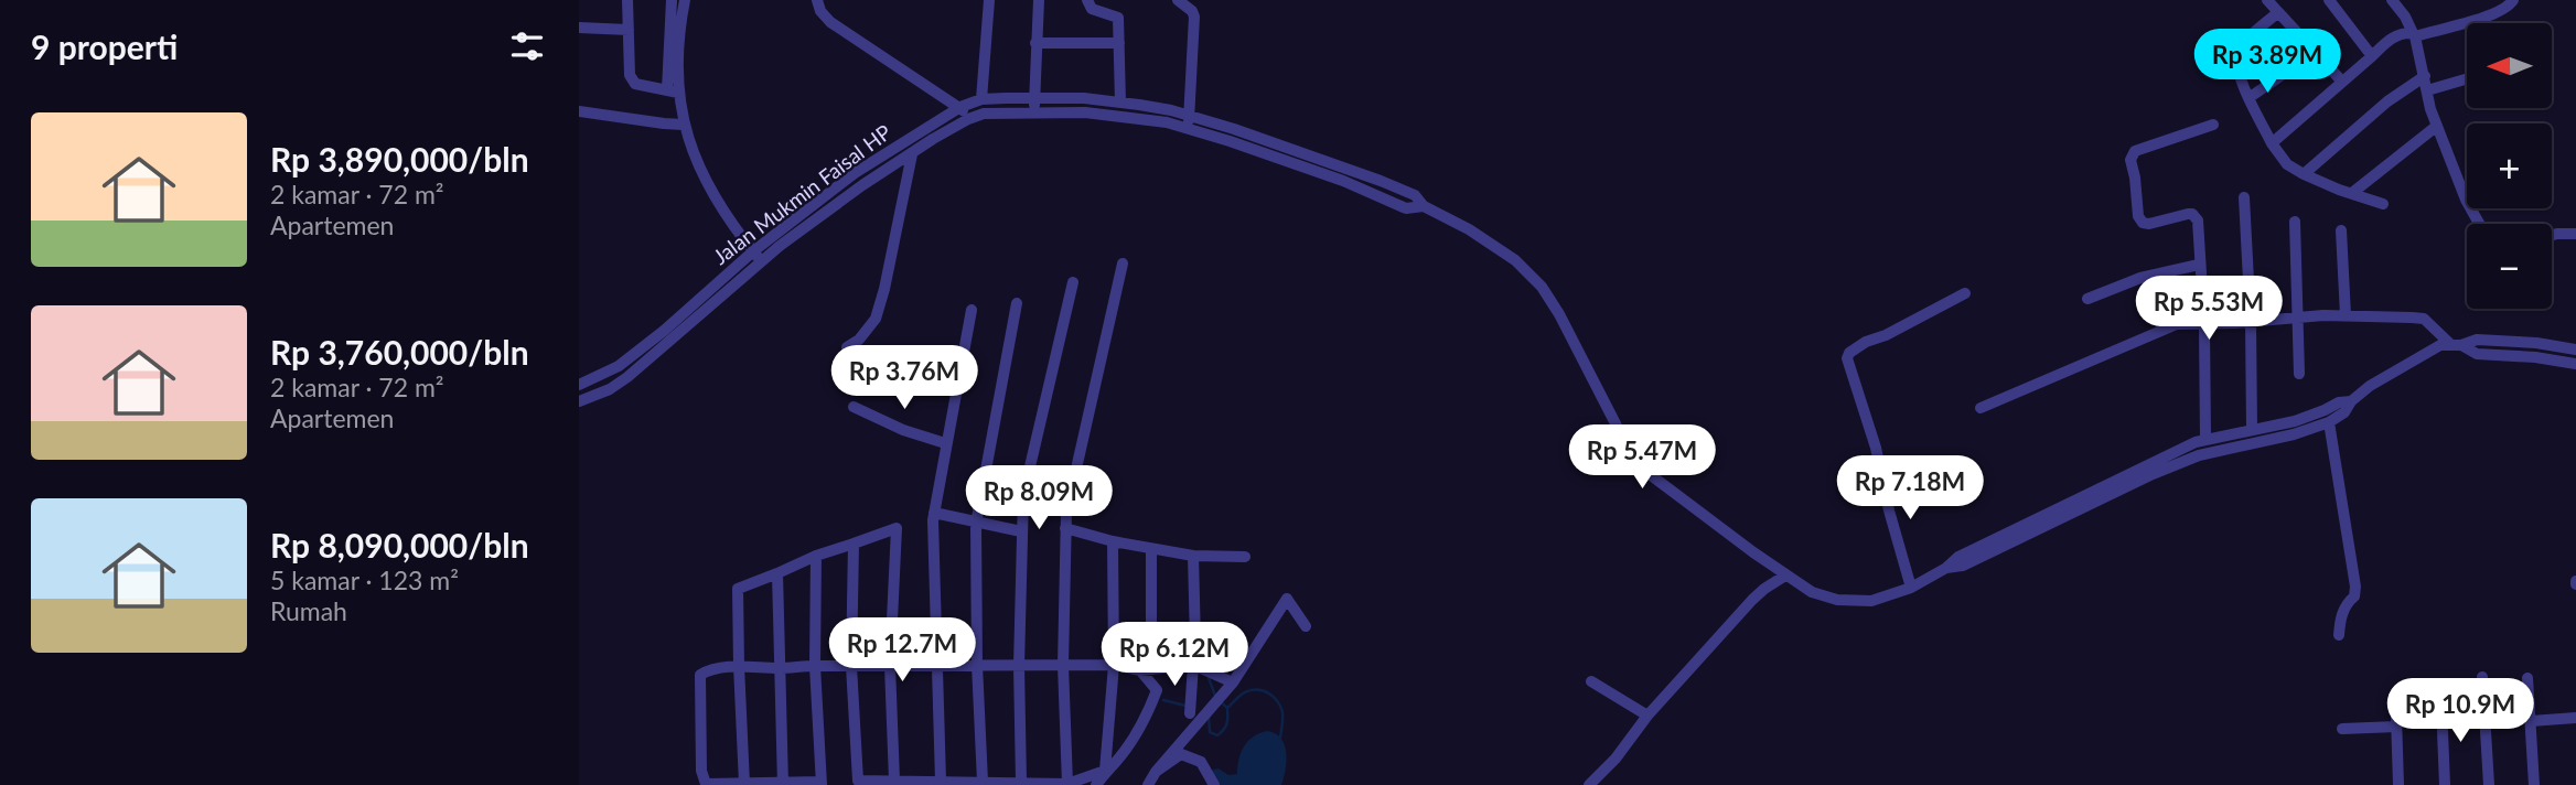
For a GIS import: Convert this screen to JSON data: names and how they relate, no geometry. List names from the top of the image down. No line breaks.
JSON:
{"streets":{"street":["Jalan Mukmin Faisal HP"]},"north":"left","page":{"heading":"9 properti","map_buttons":["+","−"],"price":["Rp 3.89M","Rp 5.53M","Rp 3.76M","Rp 5.47M","Rp 7.18M","Rp 8.09M","Rp 12.7M","Rp 6.12M","Rp 10.9M"],"list":[{"name":"Rp 3,890,000/bln","note":"2 kamar · 72 m² · Apartemen"},{"name":"Rp 3,760,000/bln","note":"2 kamar · 72 m² · Apartemen"},{"name":"Rp 8,090,000/bln","note":"5 kamar · 123 m² · Rumah"}]}}
